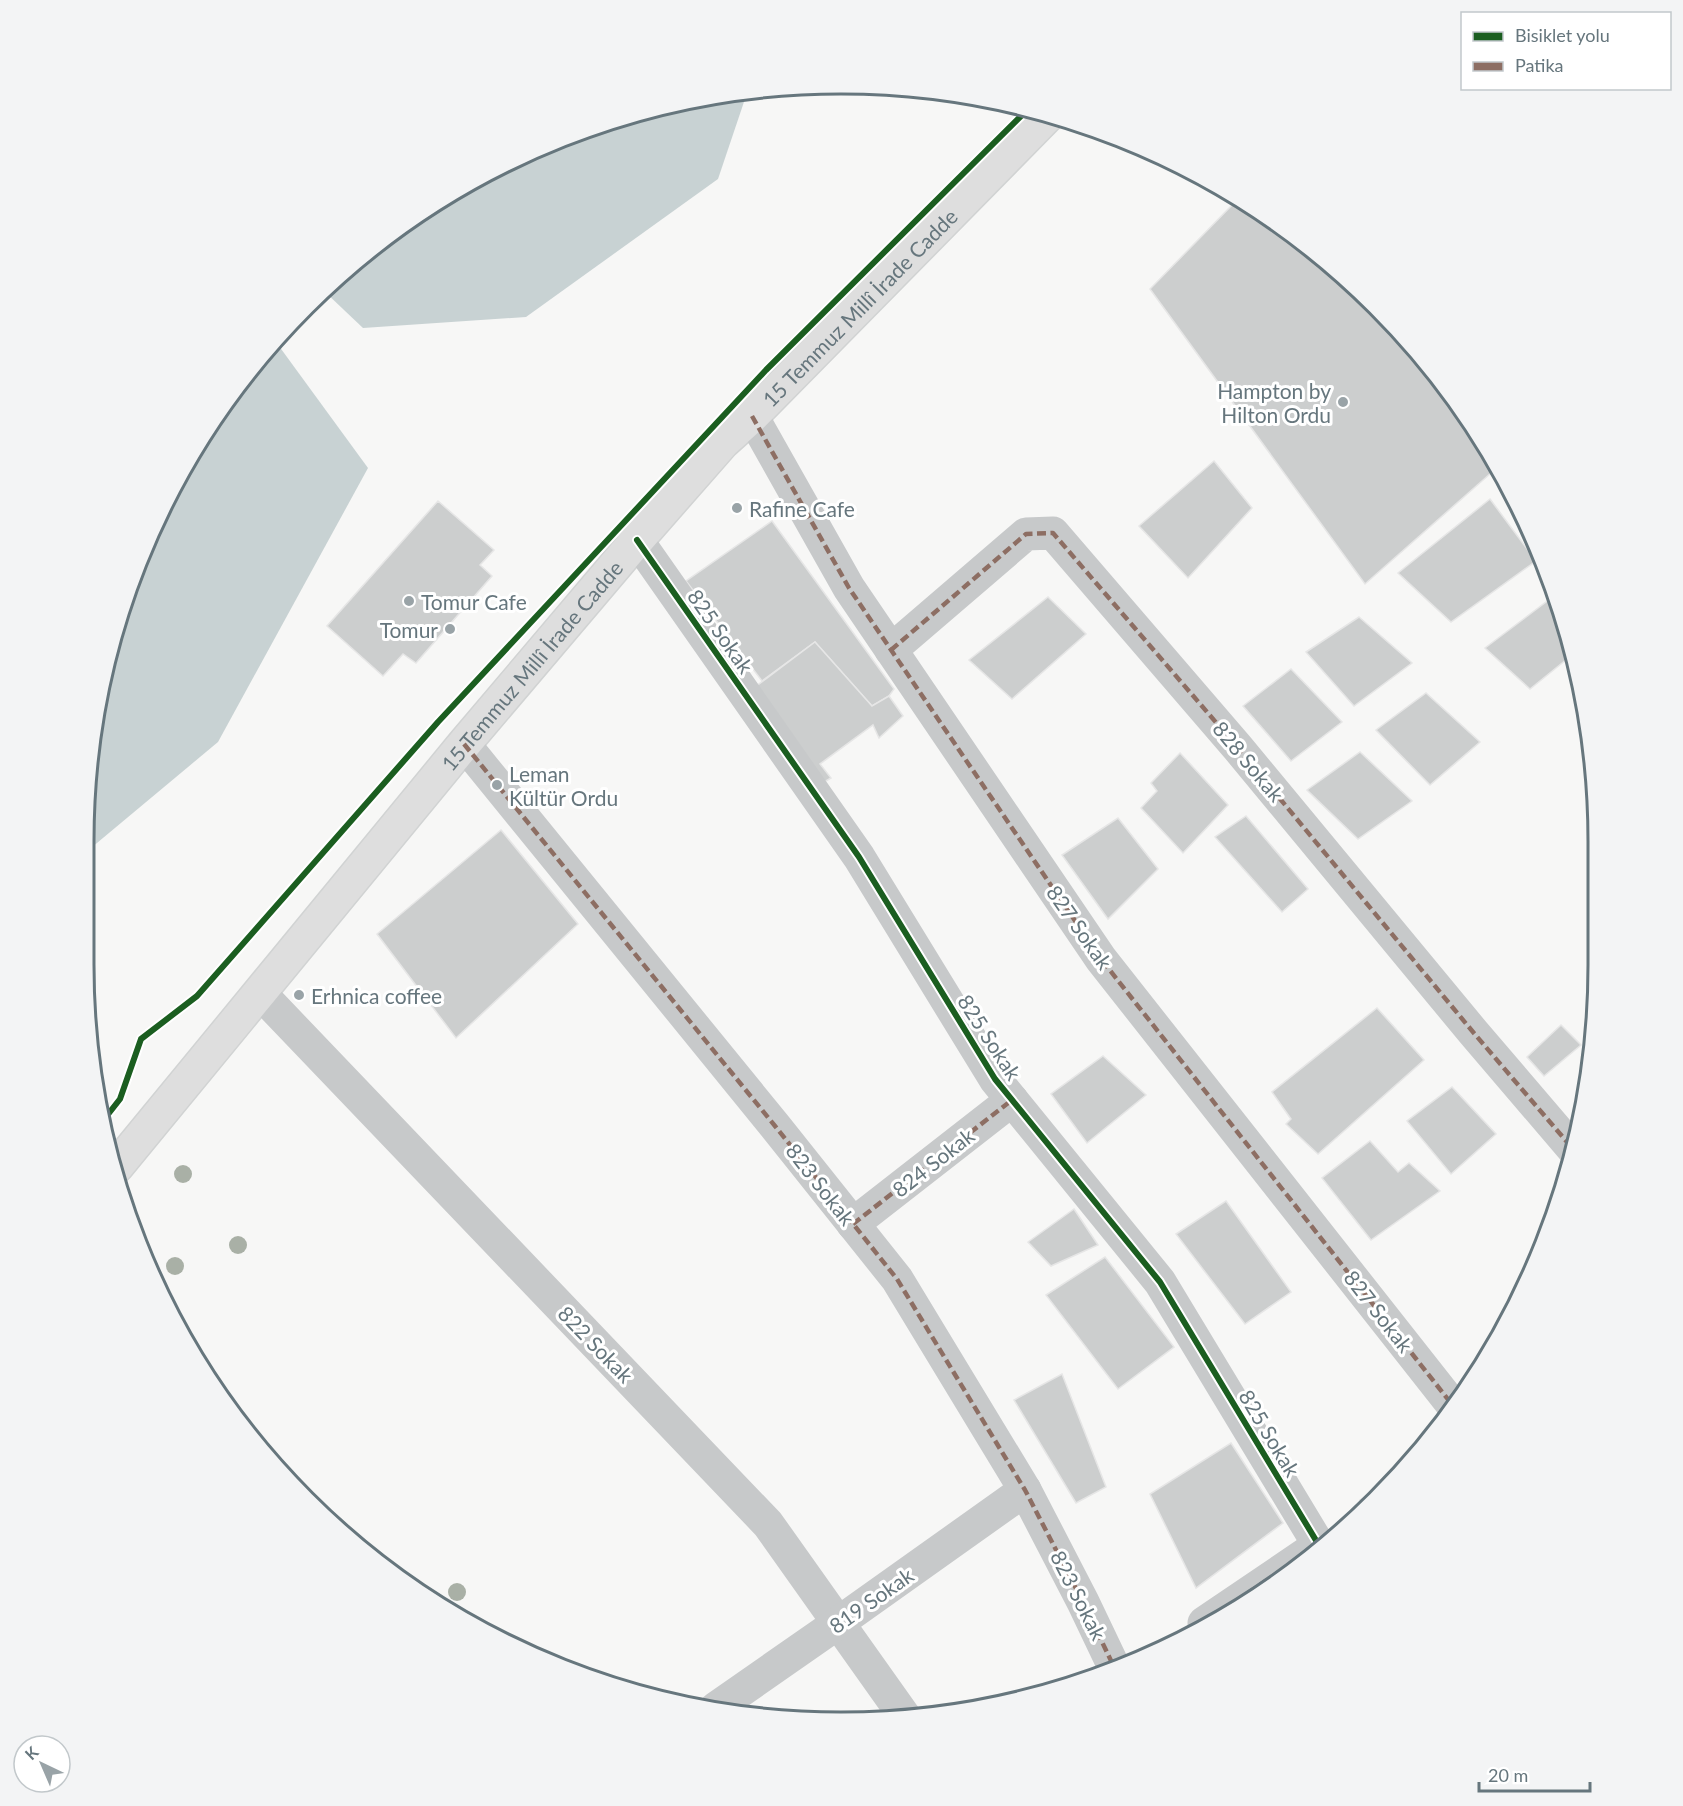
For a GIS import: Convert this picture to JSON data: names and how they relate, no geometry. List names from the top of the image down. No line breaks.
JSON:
{"streets":{"main road":["15 Temmuz Millî İrade Cadde"],"street":["825 Sokak","828 Sokak","827 Sokak","824 Sokak","823 Sokak","822 Sokak","819 Sokak"]},"crossings":[["15 Temmuz Millî İrade Cadde","825 Sokak"],["15 Temmuz Millî İrade Cadde","827 Sokak"],["15 Temmuz Millî İrade Cadde","823 Sokak"],["15 Temmuz Millî İrade Cadde","822 Sokak"],["825 Sokak","824 Sokak"],["828 Sokak","827 Sokak"],["824 Sokak","823 Sokak"],["823 Sokak","819 Sokak"],["822 Sokak","819 Sokak"]],"places":["Hampton by Hilton Ordu","Rafine Cafe","Tomur Cafe","Tomur","Leman Kültür Ordu","Erhnica coffee"],"legend":["Bisiklet yolu","Patika"],"scale_bar":"20 m","north":"top left"}
